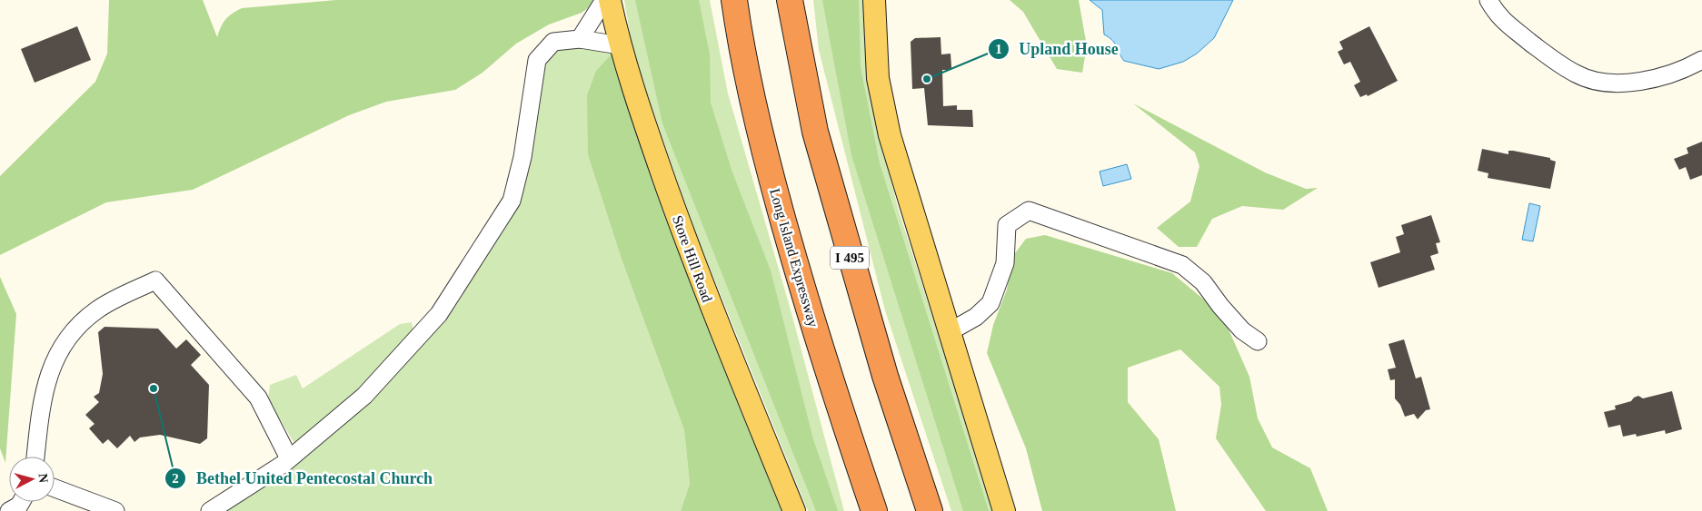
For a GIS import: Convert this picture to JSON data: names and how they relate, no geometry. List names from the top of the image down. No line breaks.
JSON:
{"streets":{"highway":["Long Island Expressway","I 495"],"main road":["Store Hill Road"]},"places":["Upland House","Bethel United Pentecostal Church"],"north":"right"}
